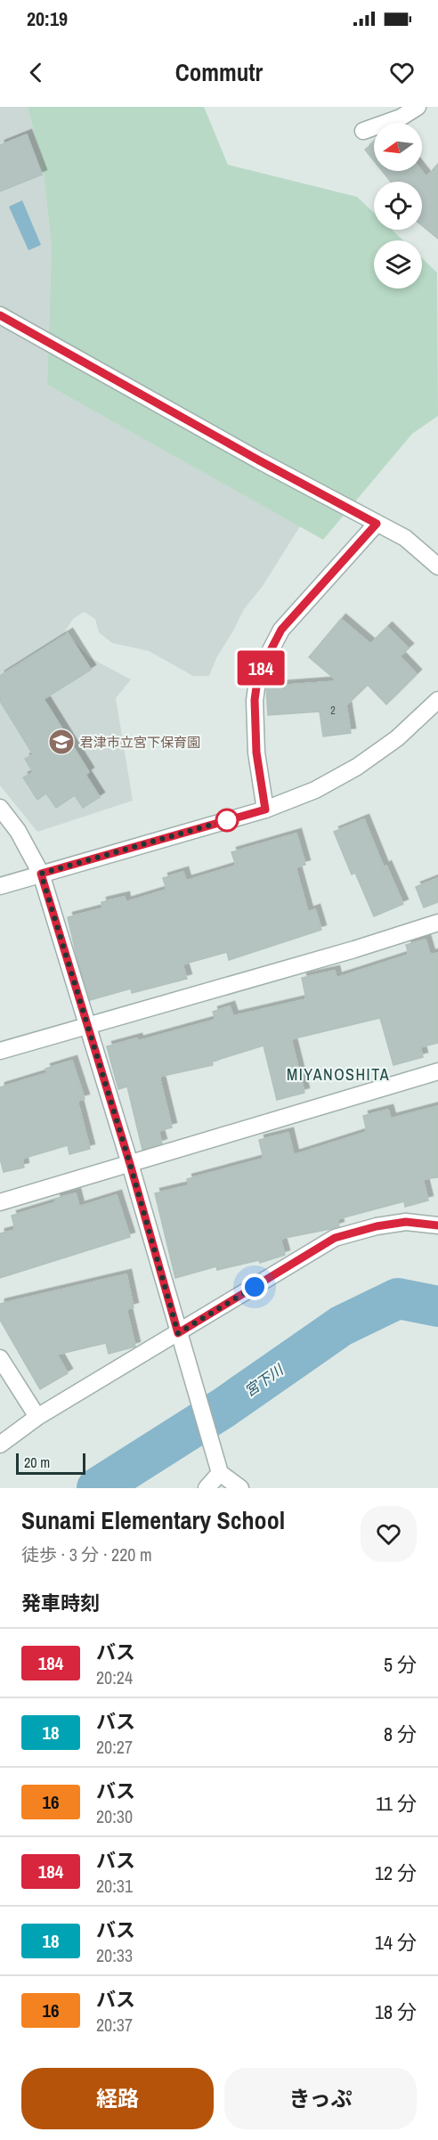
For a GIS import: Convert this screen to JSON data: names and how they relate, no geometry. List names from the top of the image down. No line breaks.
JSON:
{"districts":["MIYANOSHITA"],"water":["宮下川"],"places":{"school or university":["君津市立宮下保育園"]},"lines":["bus line 184"],"house_numbers":["2"],"scale_bar":"20 m","north":"left","page":{"status":"20:19","header":"Commutr","on_map":"184","scale":"20 m","heading":[["Sunami Elementary School","徒歩 · 3 分 · 220 m"],"発車時刻"],"list":[{"mark":"184","name":"バス","note":"20:24","value":"5 分"},{"mark":"18","name":"バス","note":"20:27","value":"8 分"},{"mark":"16","name":"バス","note":"20:30","value":"11 分"},{"mark":"184","name":"バス","note":"20:31","value":"12 分"},{"mark":"18","name":"バス","note":"20:33","value":"14 分"},{"mark":"16","name":"バス","note":"20:37","value":"18 分"}],"buttons":["経路","きっぷ"]}}
